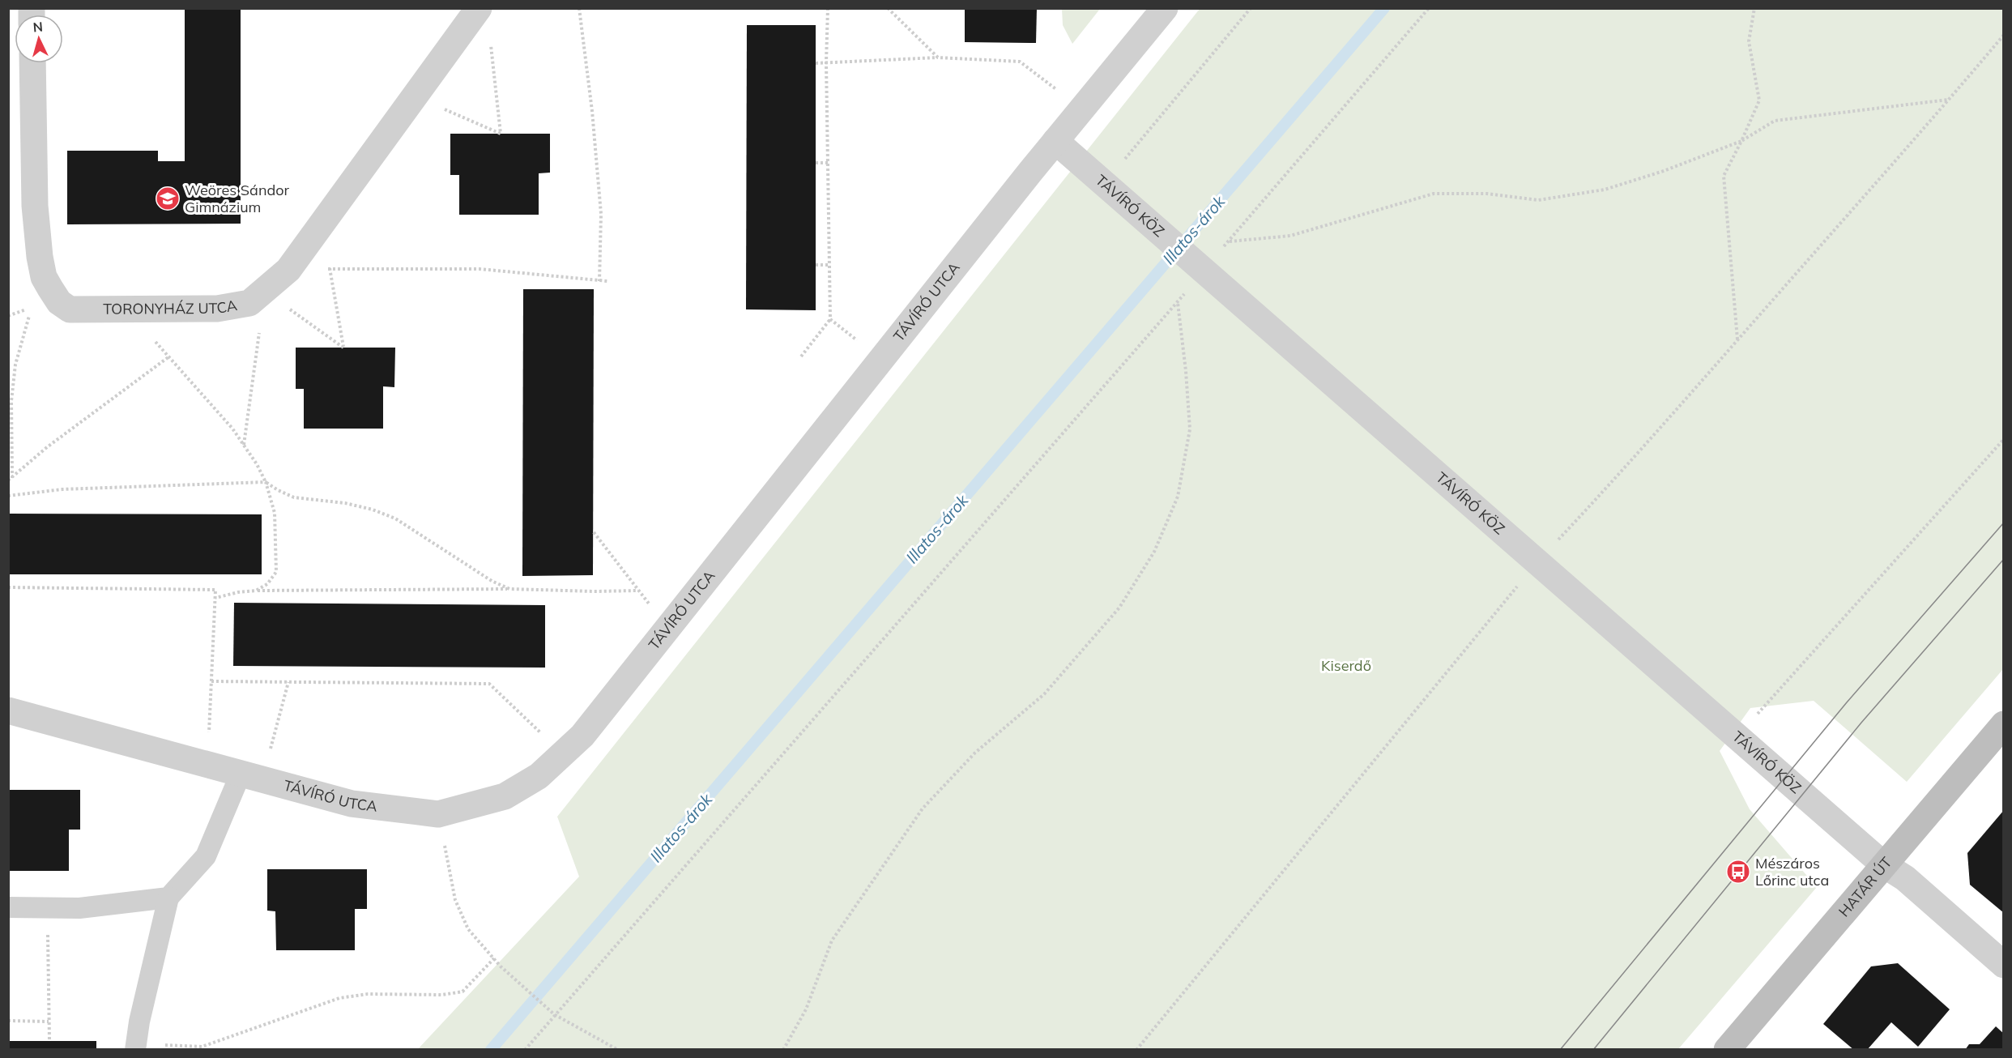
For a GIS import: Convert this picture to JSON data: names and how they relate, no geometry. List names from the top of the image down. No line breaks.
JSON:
{"streets":{"main road":["HATÁR ÚT"],"street":["TÁVÍRÓ KÖZ","TÁVÍRÓ UTCA","TORONYHÁZ UTCA"]},"crossings":[["TÁVÍRÓ KÖZ","TÁVÍRÓ UTCA"],["TÁVÍRÓ KÖZ","HATÁR ÚT"]],"water":["Illatos-árok"],"parks":["Kiserdő"],"places":{"school or university":["Weöres Sándor Gimnázium"],"bus stop":["Mészáros Lőrinc utca"]},"north":"top"}
